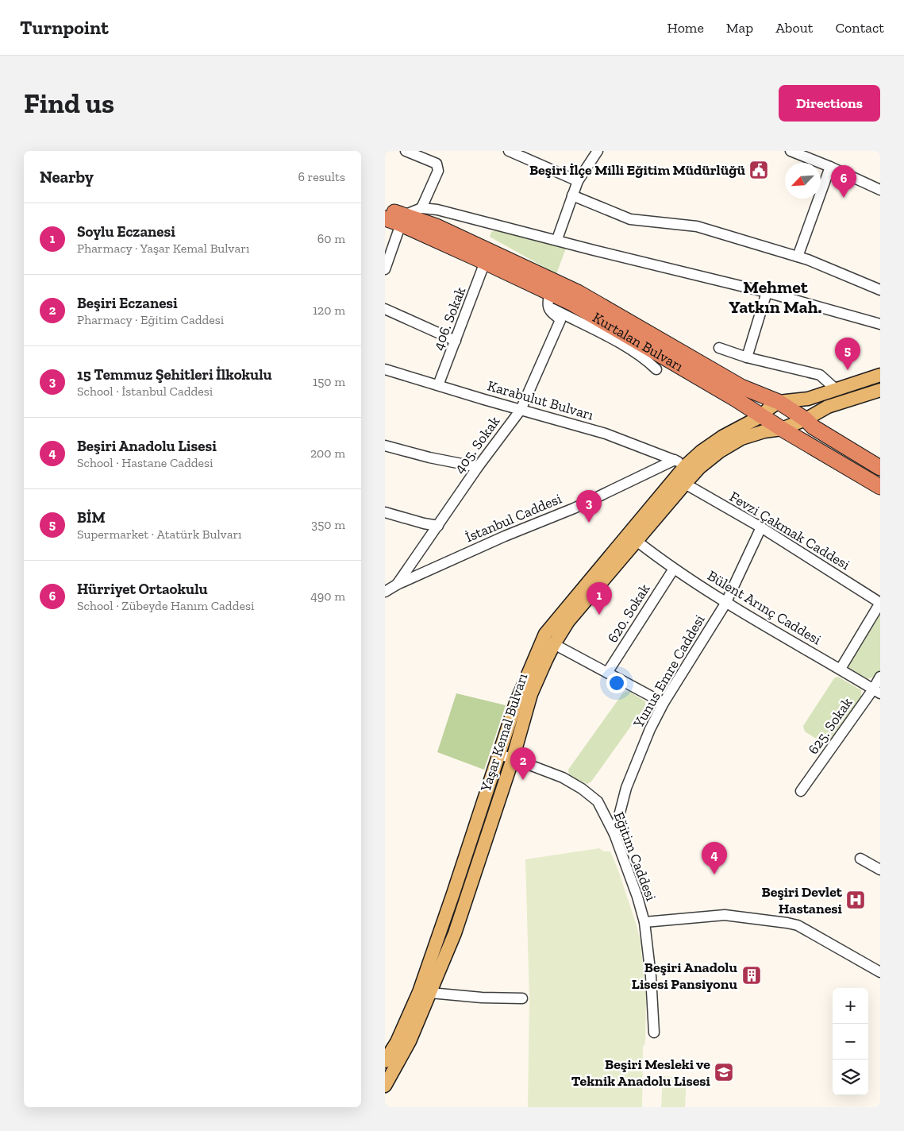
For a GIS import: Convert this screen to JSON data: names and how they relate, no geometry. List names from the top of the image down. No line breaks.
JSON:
{"streets":{"highway":["Kurtalan Bulvarı"],"main road":["Yaşar Kemal Bulvarı"],"street":["406. Sokak","Karabulut Bulvarı","405. Sokak","İstanbul Caddesi","Fevzi Çakmak Caddesi","Bülent Arınç Caddesi","620. Sokak","Yunus Emre Caddesi","625. Sokak","Eğitim Caddesi"]},"crossings":[["406. Sokak","Kurtalan Bulvarı"],["406. Sokak","Karabulut Bulvarı"],["Kurtalan Bulvarı","405. Sokak"],["Kurtalan Bulvarı","Yaşar Kemal Bulvarı"],["Karabulut Bulvarı","405. Sokak"],["Karabulut Bulvarı","İstanbul Caddesi"],["Karabulut Bulvarı","Yaşar Kemal Bulvarı"],["405. Sokak","İstanbul Caddesi"],["İstanbul Caddesi","Yaşar Kemal Bulvarı"],["Fevzi Çakmak Caddesi","Yunus Emre Caddesi"],["Fevzi Çakmak Caddesi","Yaşar Kemal Bulvarı"],["Bülent Arınç Caddesi","620. Sokak"],["Bülent Arınç Caddesi","Yunus Emre Caddesi"],["Bülent Arınç Caddesi","625. Sokak"],["Bülent Arınç Caddesi","Yaşar Kemal Bulvarı"],["Yunus Emre Caddesi","Eğitim Caddesi"],["Yaşar Kemal Bulvarı","Eğitim Caddesi"]],"districts":["Mehmet Yatkın Mah."],"places":{"public building":["Beşiri İlçe Milli Eğitim Müdürlüğü"],"hospital":["Beşiri Devlet Hastanesi"],"building":["Beşiri Anadolu Lisesi Pansiyonu"],"school or university":["Beşiri Mesleki ve Teknik Anadolu Lisesi"]},"north":"bottom left","page":{"header":"Turnpoint","nav":["Home","Map","About","Contact"],"buttons":"Directions","title":"Find us","heading":["Nearby","6 results"],"pins":["6","5","3","1","2","4"],"list":[{"mark":"1","name":"Soylu Eczanesi","note":"Pharmacy · Yaşar Kemal Bulvarı","value":"60 m"},{"mark":"2","name":"Beşiri Eczanesi","note":"Pharmacy · Eğitim Caddesi","value":"120 m"},{"mark":"3","name":"15 Temmuz Şehitleri İlkokulu","note":"School · İstanbul Caddesi","value":"150 m"},{"mark":"4","name":"Beşiri Anadolu Lisesi","note":"School · Hastane Caddesi","value":"200 m"},{"mark":"5","name":"BİM","note":"Supermarket · Atatürk Bulvarı","value":"350 m"},{"mark":"6","name":"Hürriyet Ortaokulu","note":"School · Zübeyde Hanım Caddesi","value":"490 m"}],"map_buttons":["+","−"]}}
